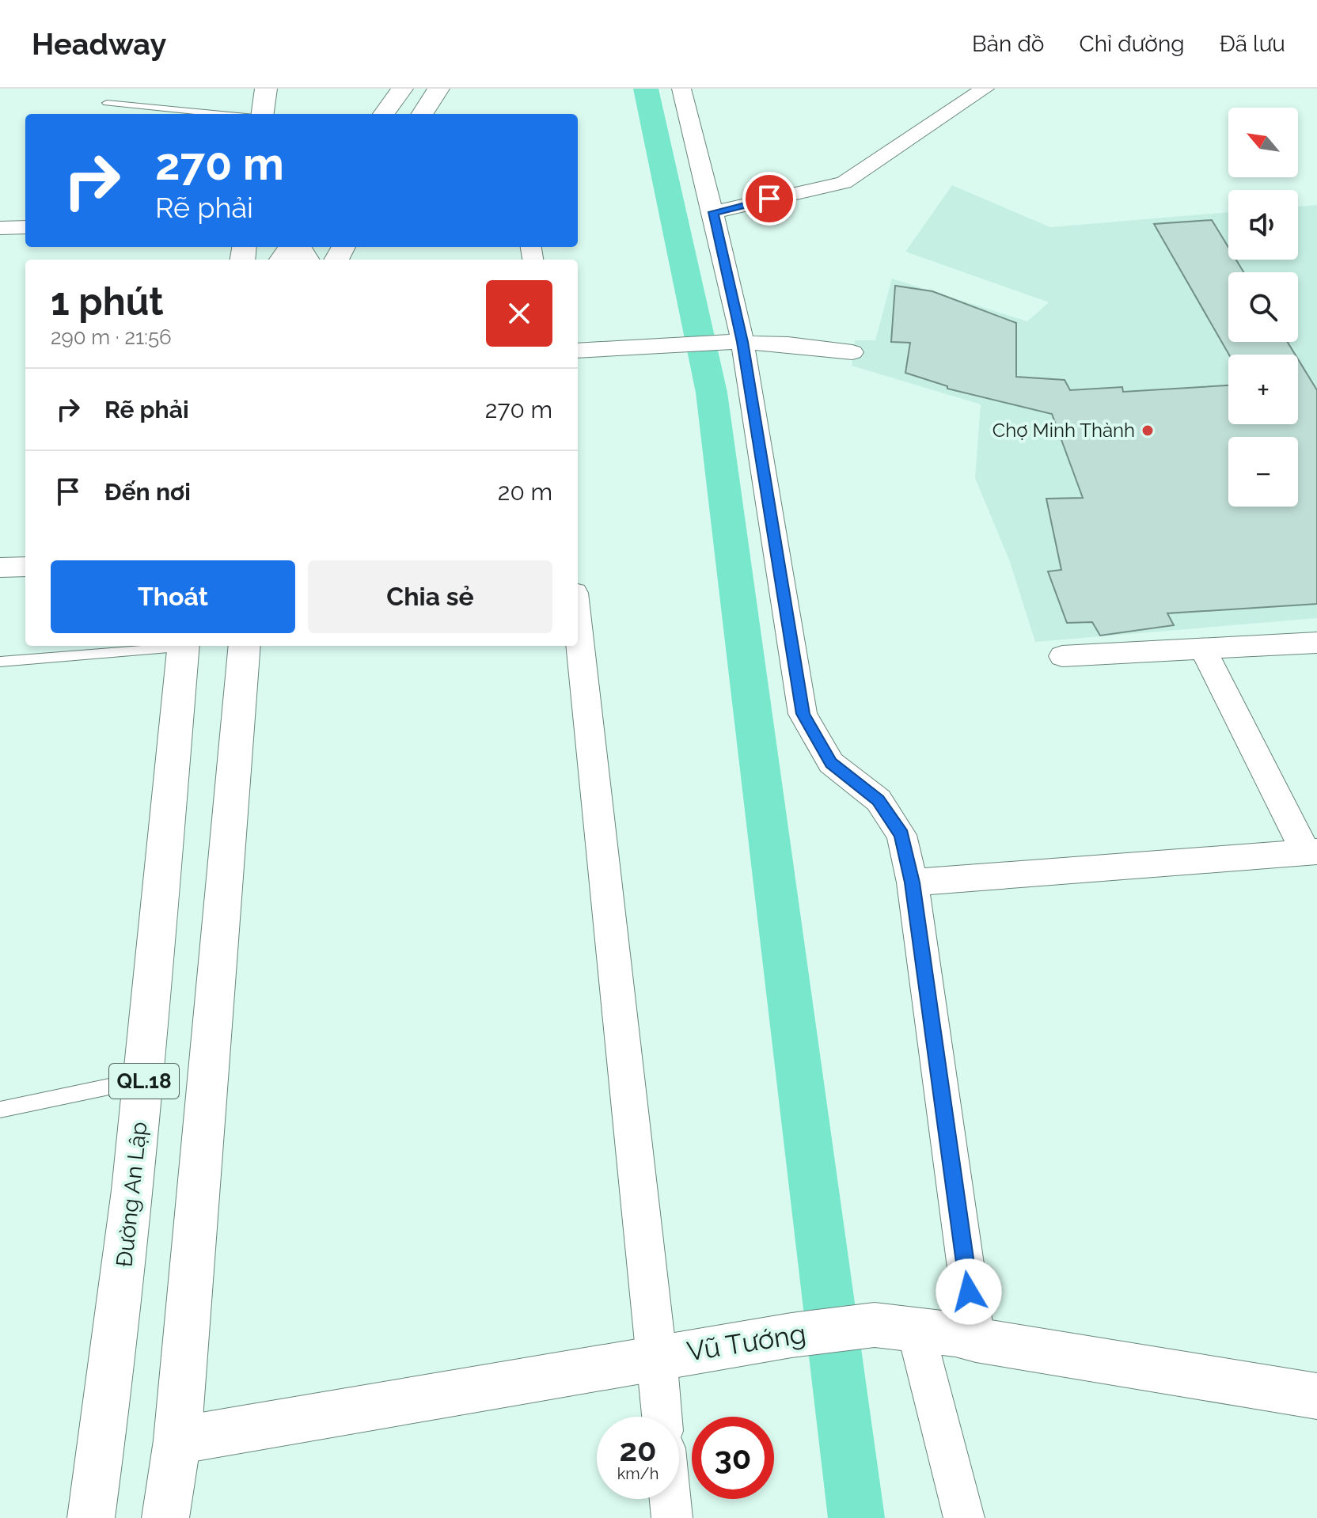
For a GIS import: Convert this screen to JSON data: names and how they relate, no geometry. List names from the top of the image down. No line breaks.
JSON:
{"streets":{"main road":["QL.18","Đường An Lập","Vũ Tướng"]},"crossings":[["QL.18","Vũ Tướng"]],"places":["Chợ Minh Thành"],"north":"top left","page":{"header":"Headway","nav":["Bản đồ","Chỉ đường","Đã lưu"],"map_buttons":["+","−"],"turn":["270 m","Rẽ phải"],"heading":["1 phút","290 m · 21:56"],"list":[{"name":"Rẽ phải","value":"270 m"},{"name":"Đến nơi","value":"20 m"}],"buttons":["Thoát","Chia sẻ"],"speed":"20 km/h","limit":"30"}}
